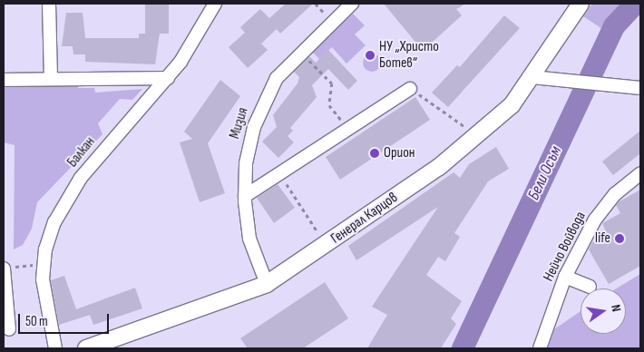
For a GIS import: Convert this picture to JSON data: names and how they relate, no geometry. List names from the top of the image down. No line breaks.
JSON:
{"streets":{"main road":["Генерал Карцов"],"street":["Мизия","Балкан","Нейчо Войвода"]},"crossings":[["Мизия","Генерал Карцов"]],"water":["Бели Осъм"],"places":["НУ „Христо Ботев“","Орион","life"],"scale_bar":"50 m","north":"right"}
